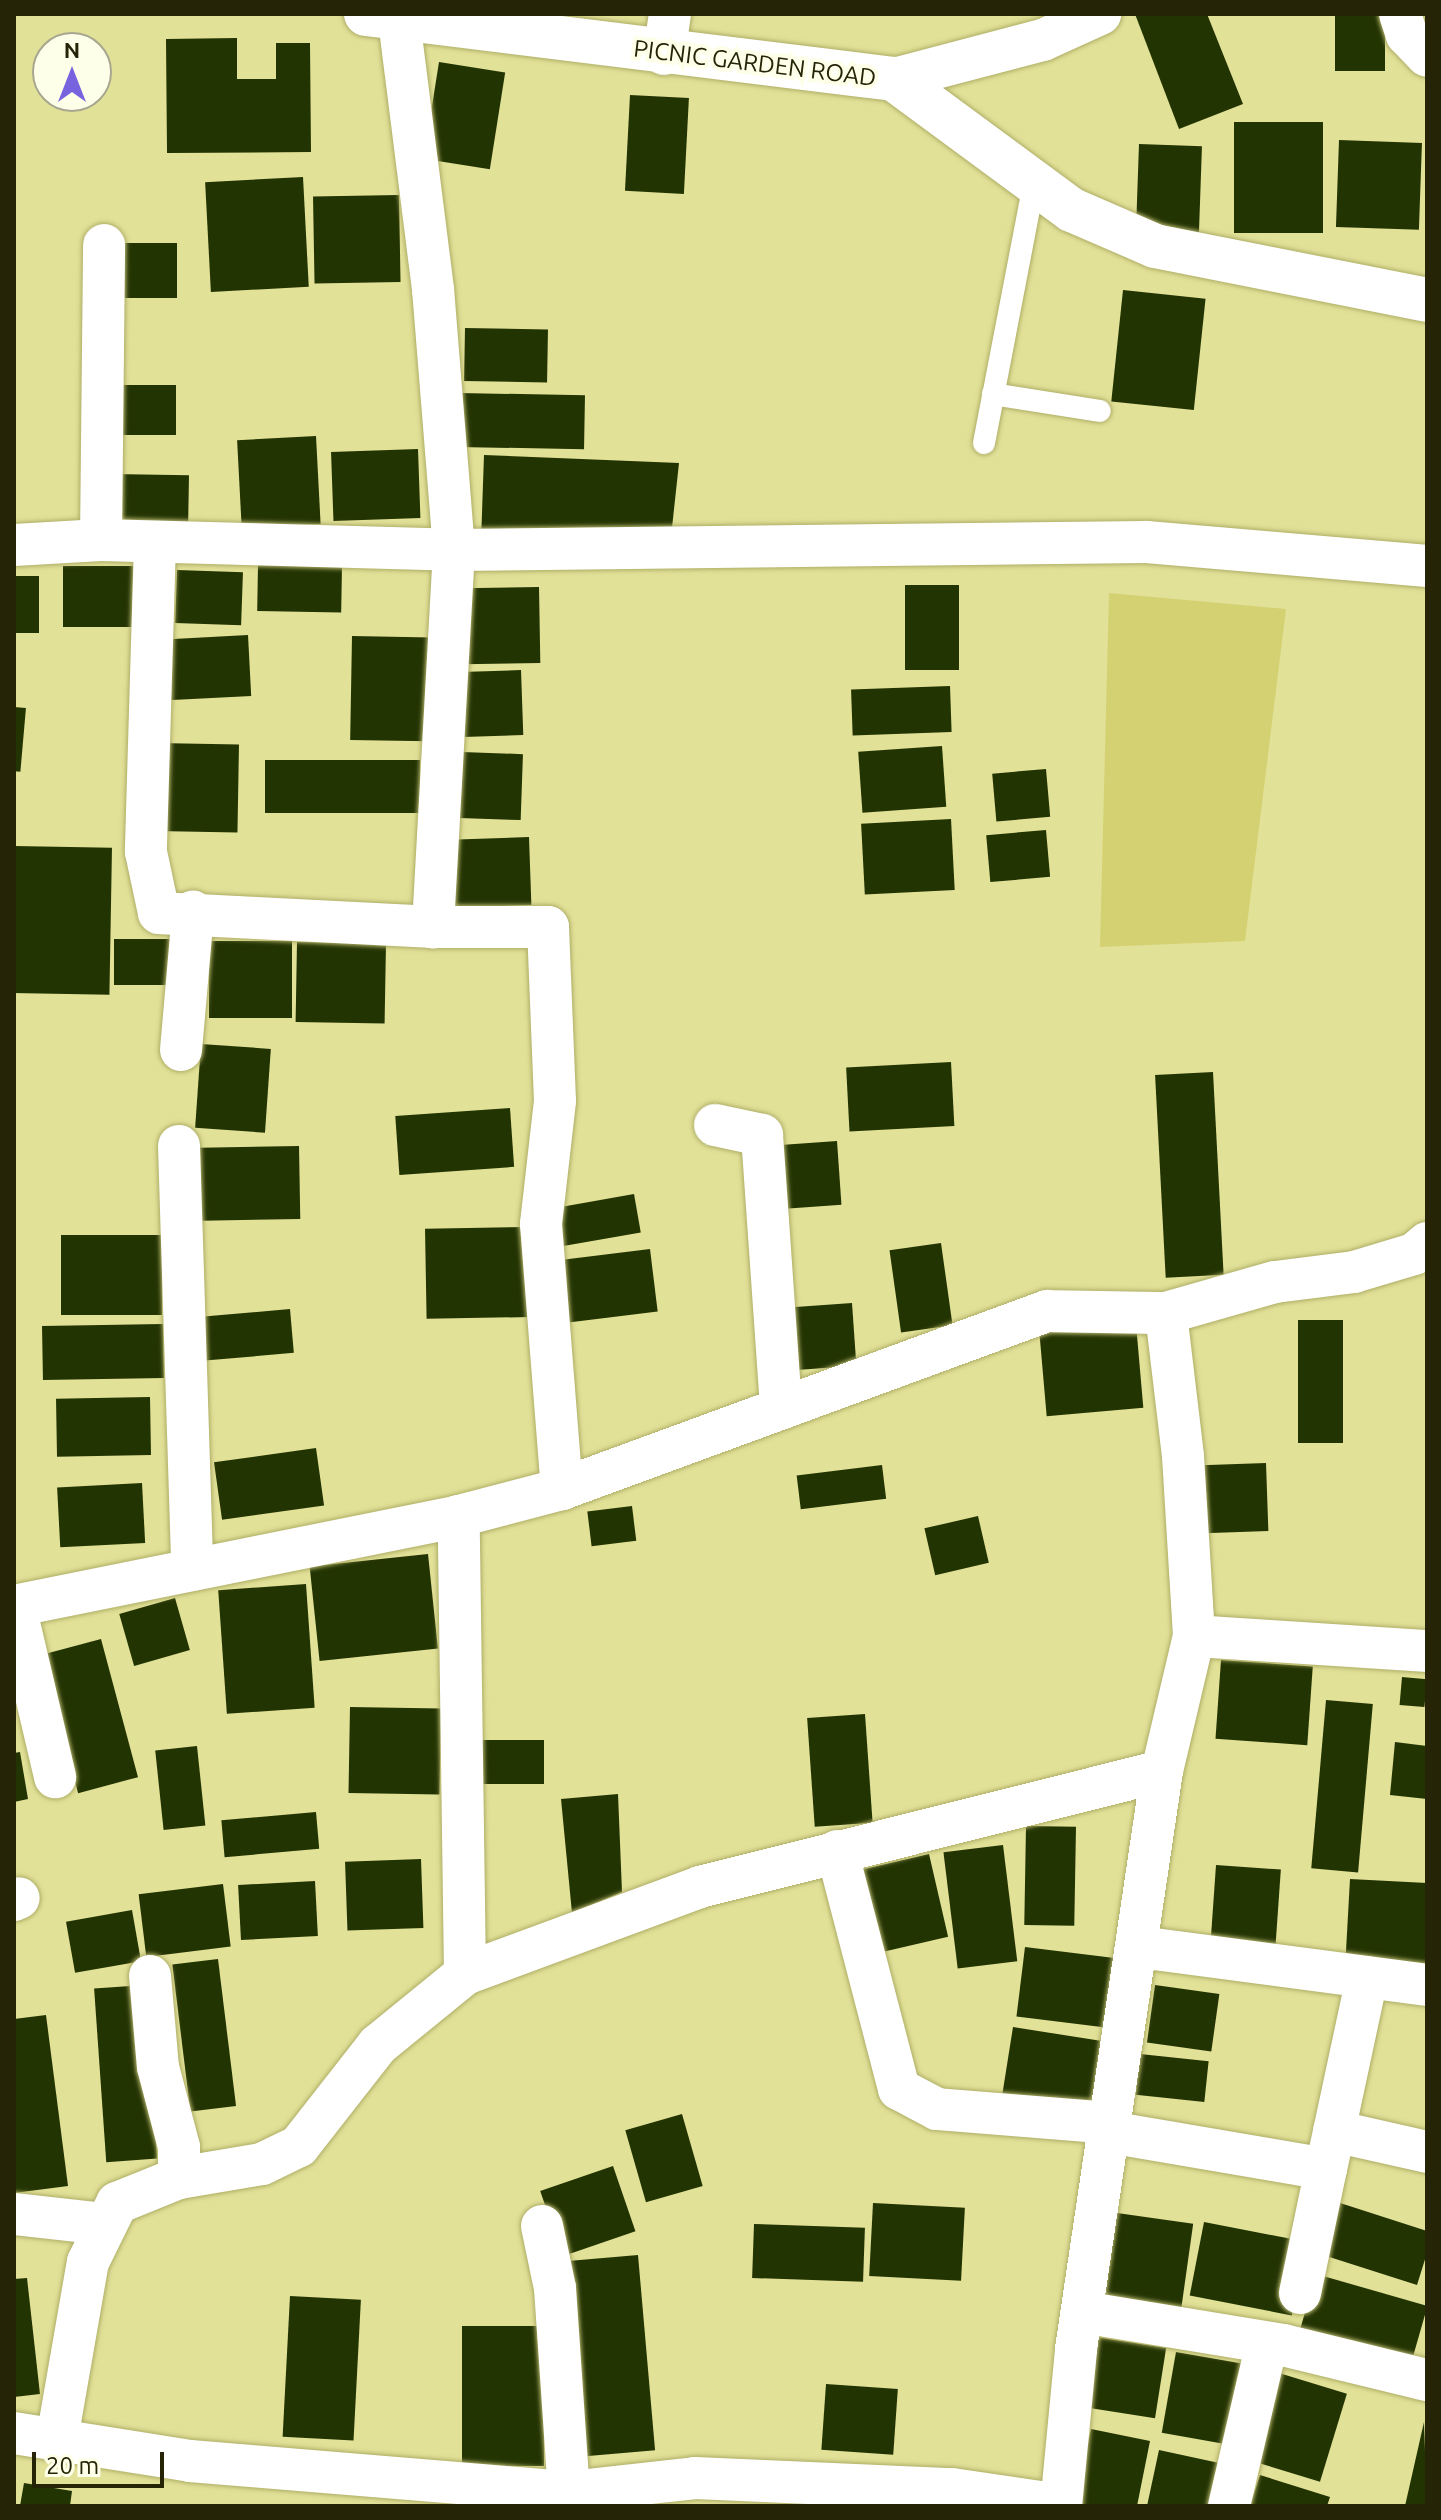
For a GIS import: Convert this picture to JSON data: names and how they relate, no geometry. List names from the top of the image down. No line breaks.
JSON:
{"streets":{"main road":["PICNIC GARDEN ROAD"]},"scale_bar":"20 m","north":"top"}
